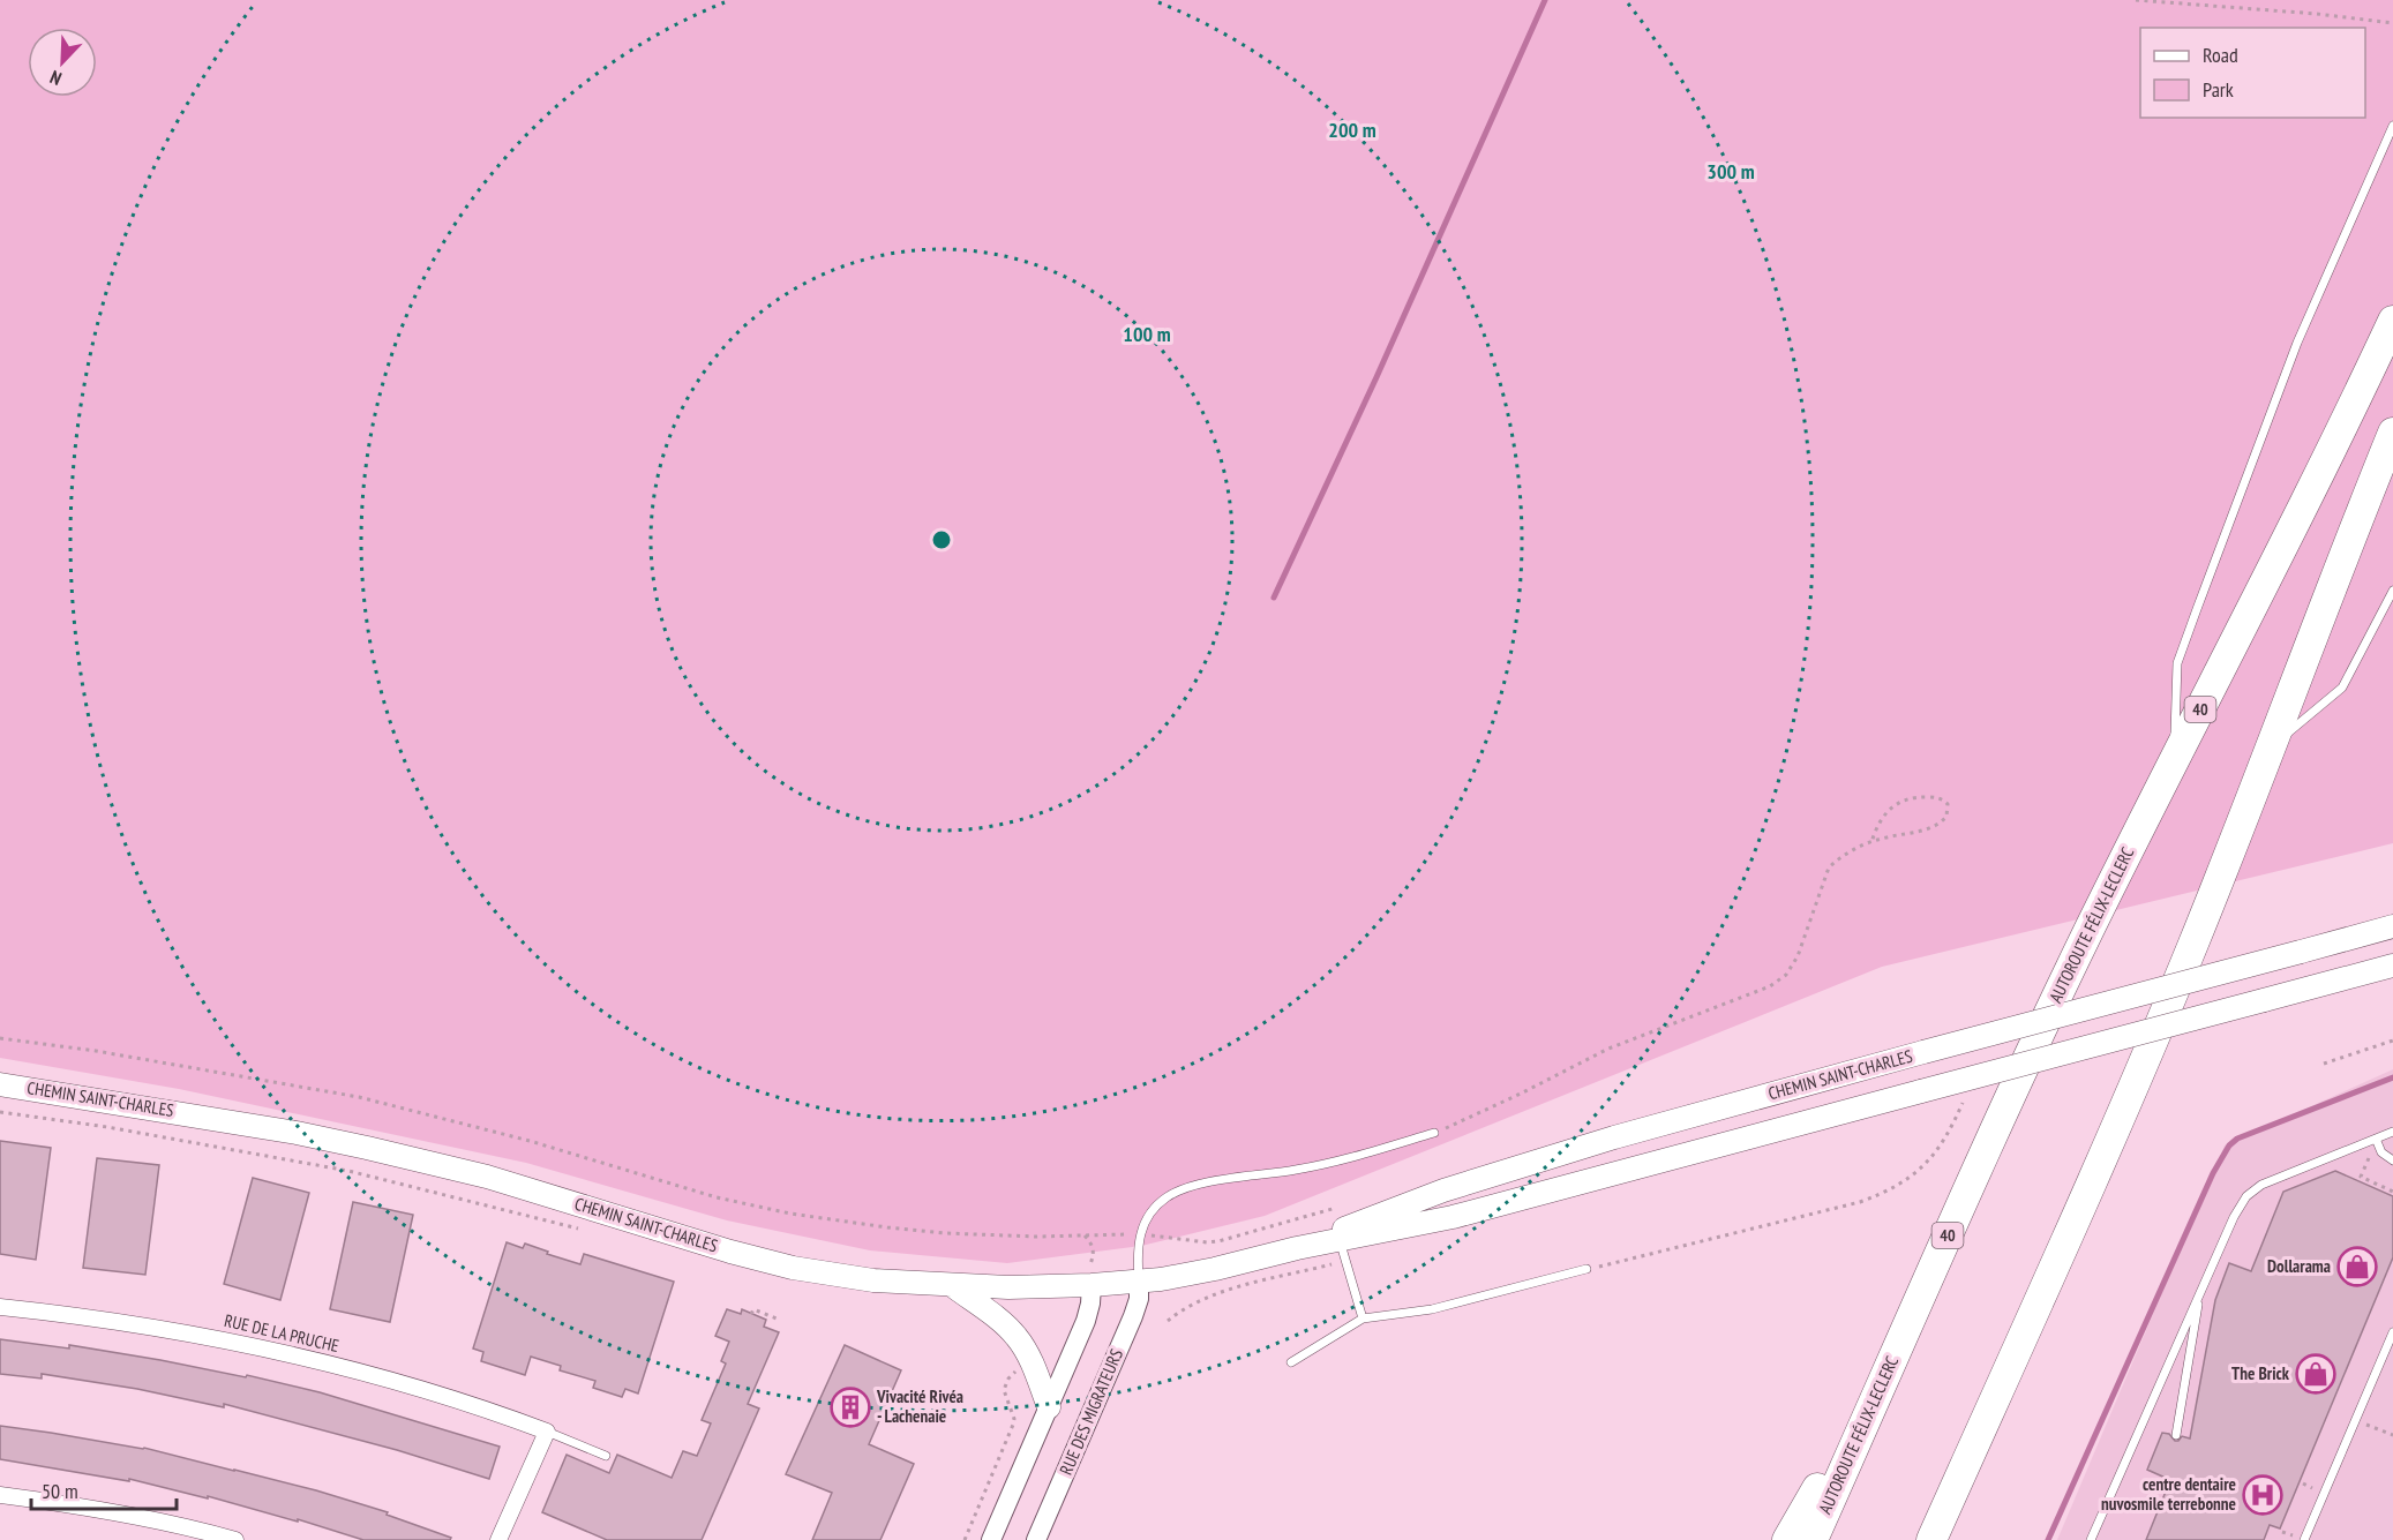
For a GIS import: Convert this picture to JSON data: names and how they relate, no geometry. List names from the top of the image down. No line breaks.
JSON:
{"streets":{"highway":["40","AUTOROUTE FÉLIX-LECLERC"],"main road":["CHEMIN SAINT-CHARLES"],"street":["RUE DE LA PRUCHE","RUE DES MIGRATEURS"]},"crossings":[["CHEMIN SAINT-CHARLES","RUE DES MIGRATEURS"]],"places":{"shop":["Dollarama","The Brick"],"building":["Vivacité Rivéa - Lachenaie"],"hospital":["centre dentaire nuvosmile terrebonne"]},"legend":["Road","Park"],"scale_bar":"50 m","north":"bottom left","rings":["200 m","300 m","100 m"]}
